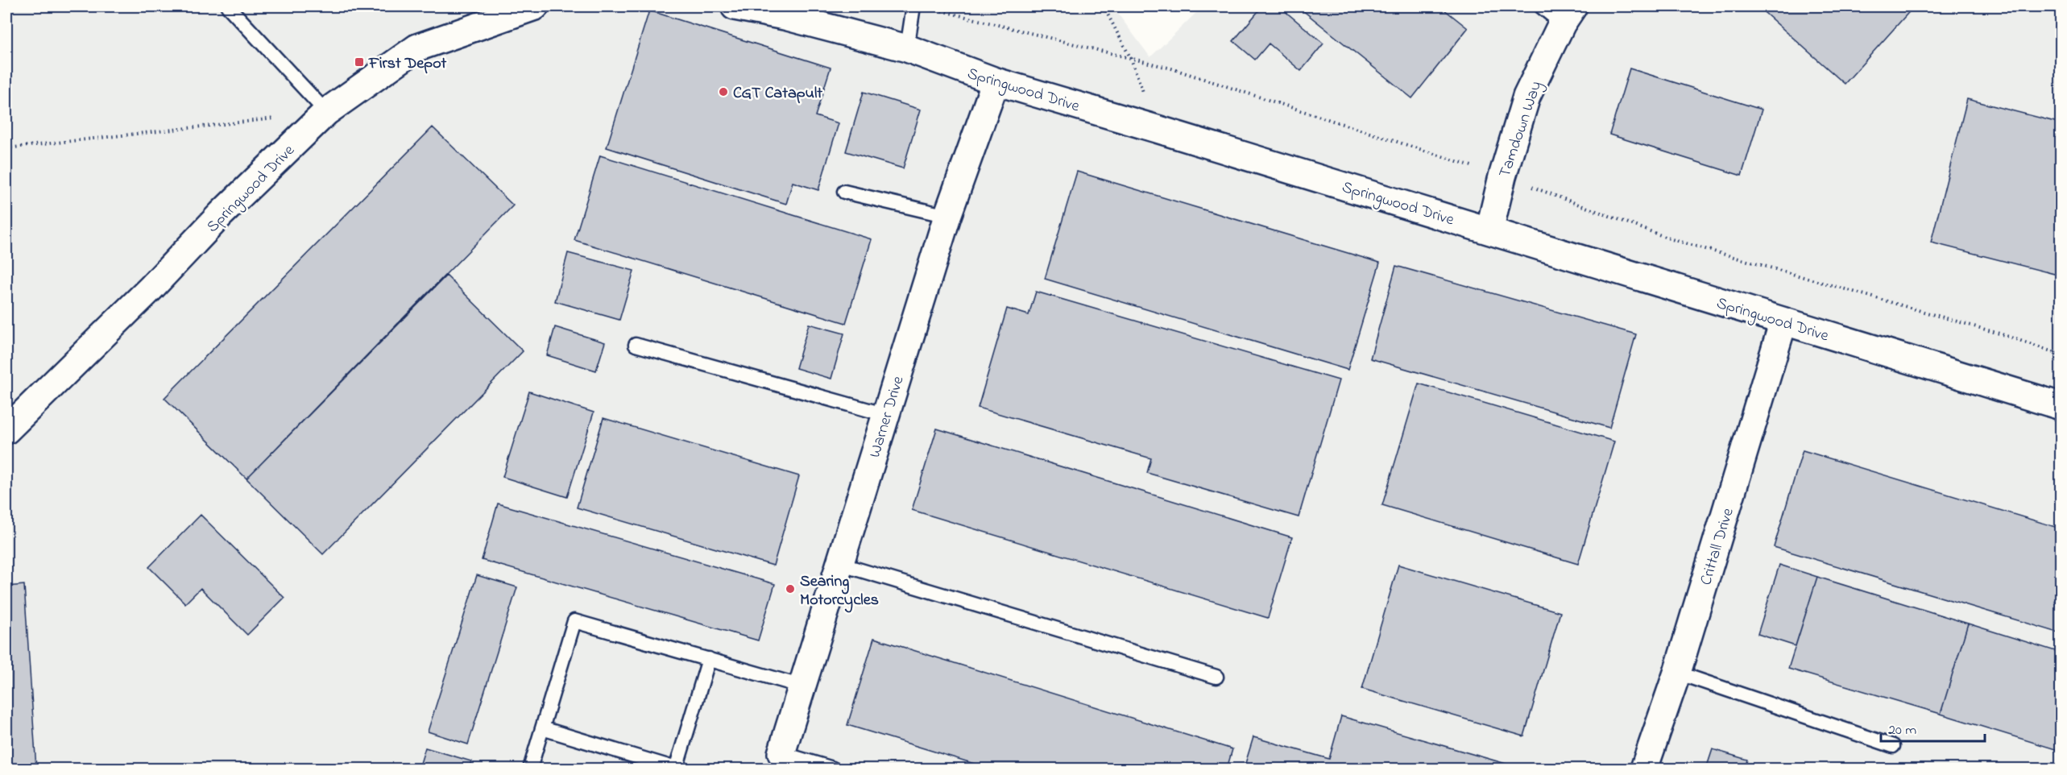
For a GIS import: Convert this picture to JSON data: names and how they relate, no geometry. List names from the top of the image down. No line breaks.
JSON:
{"streets":{"street":["Springwood Drive","Tamdown Way","Warner Drive","Crittall Drive"]},"crossings":[["Springwood Drive","Tamdown Way"],["Springwood Drive","Warner Drive"],["Springwood Drive","Crittall Drive"]],"places":{"transit":["First Depot"],"other":["CGT Catapult","Searing Motorcycles"]},"scale_bar":"20 m"}
